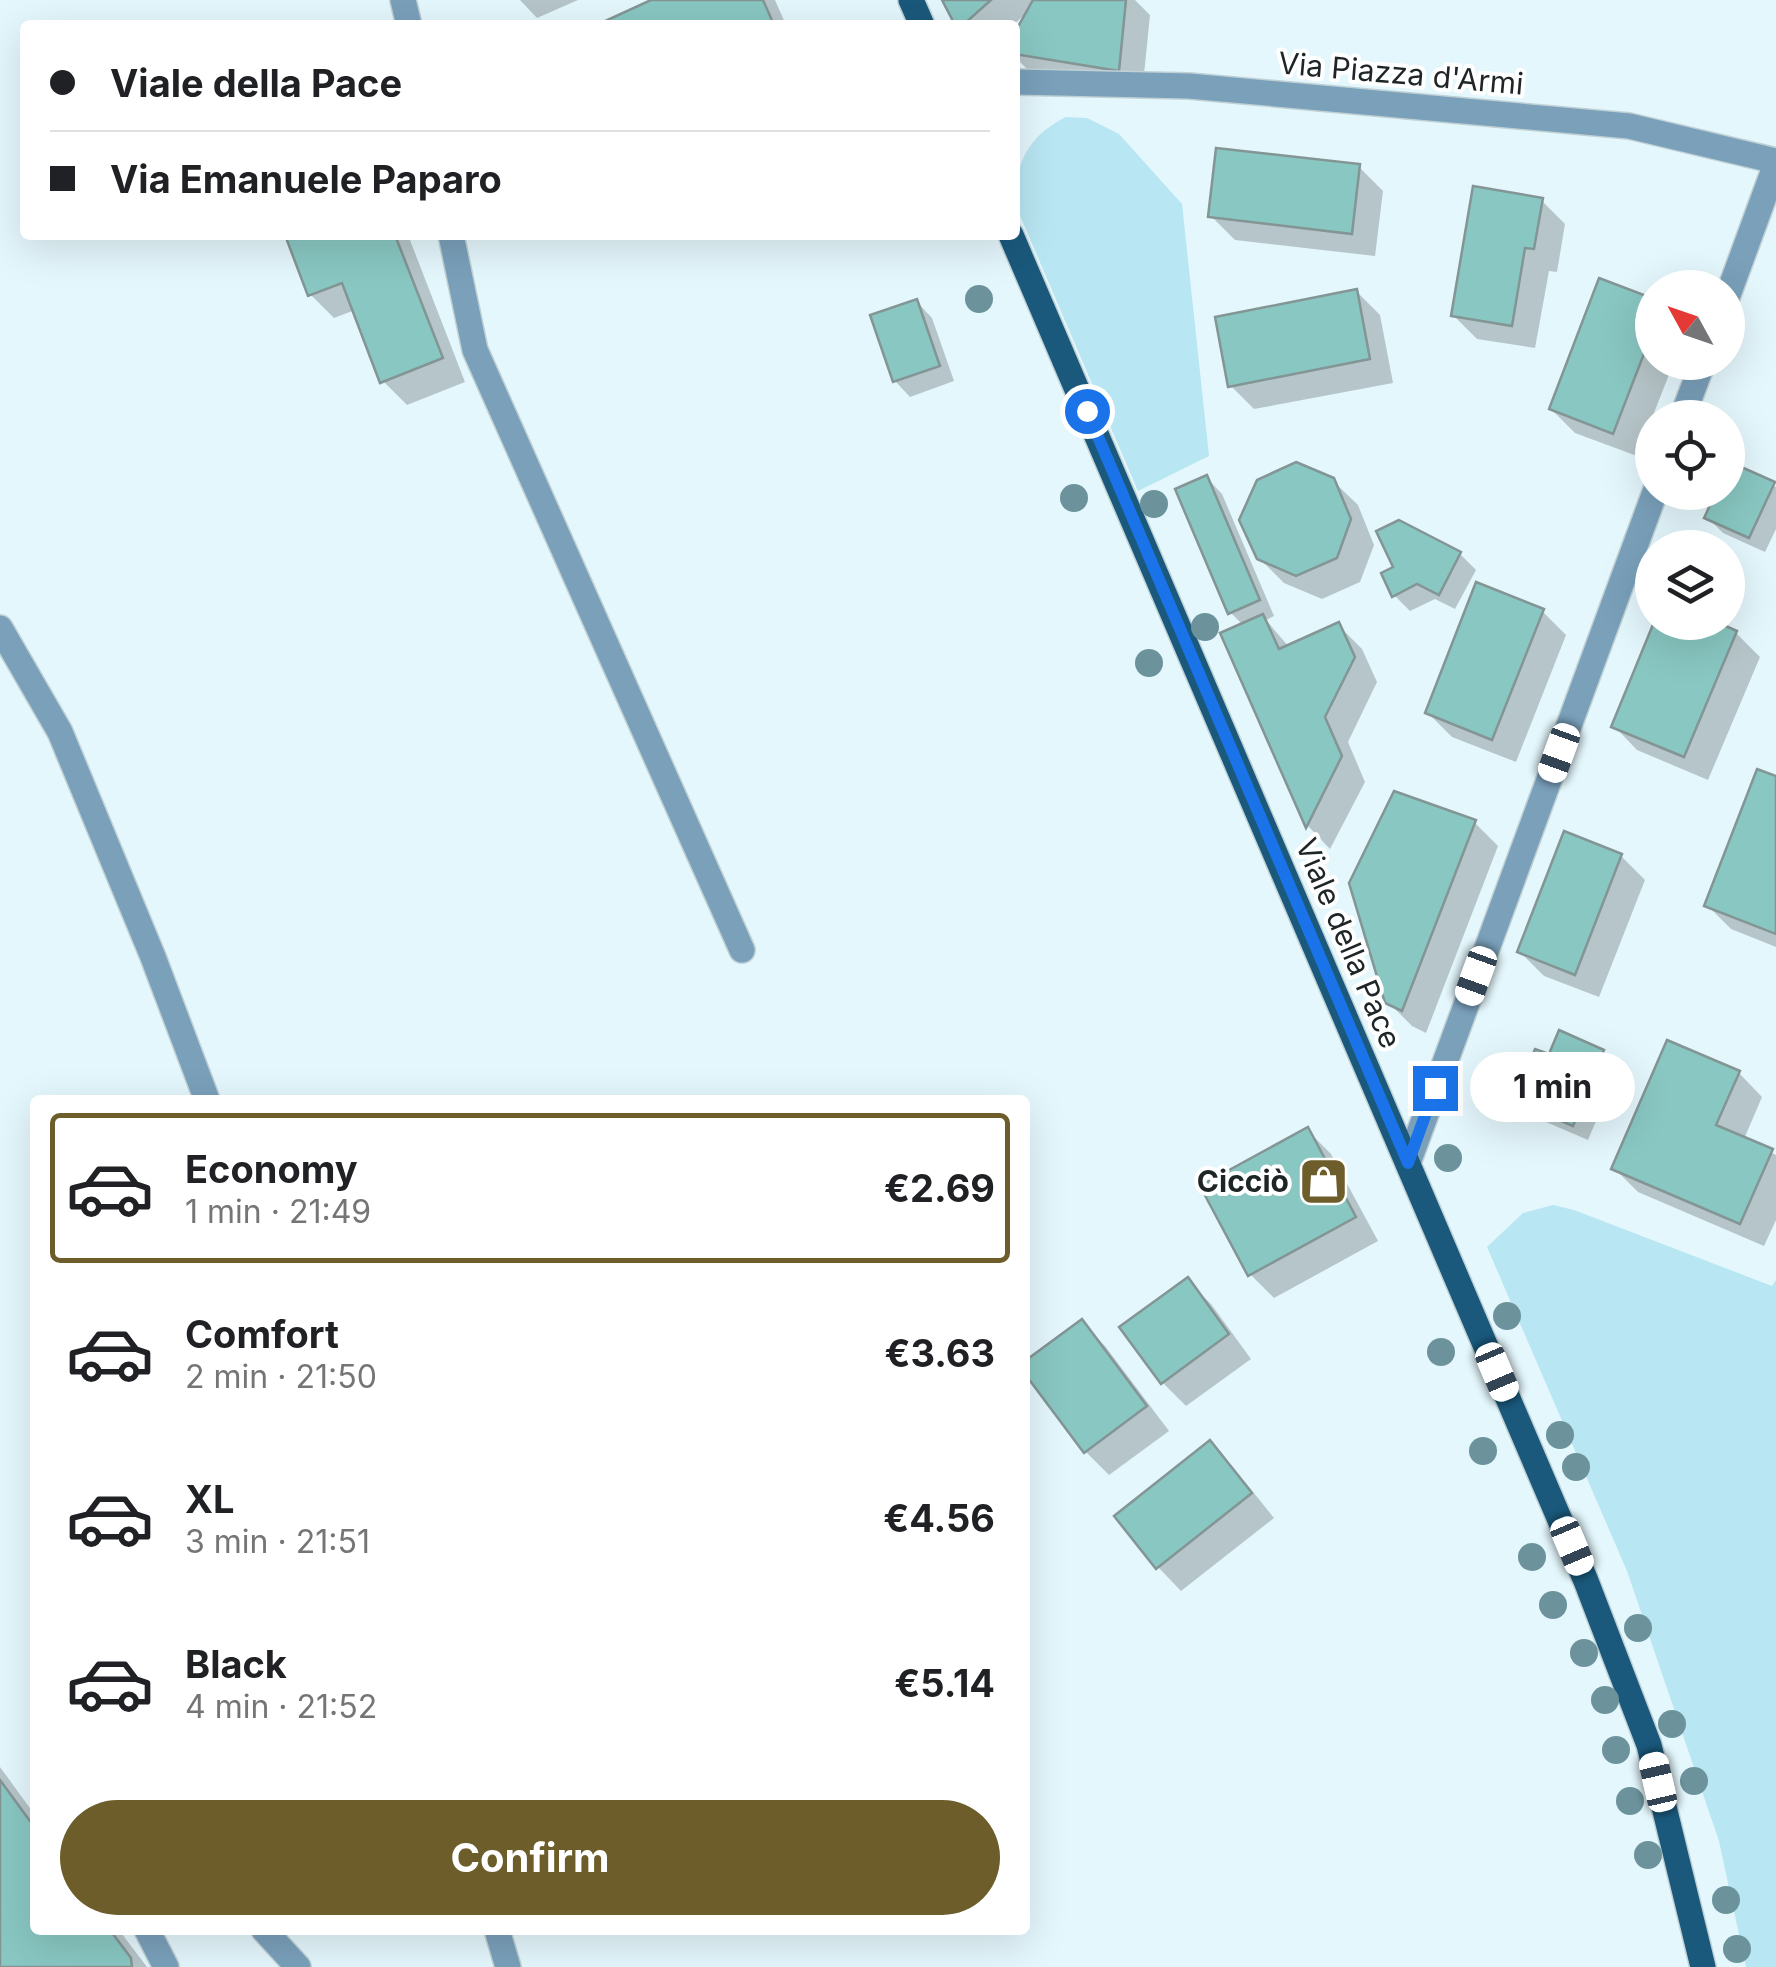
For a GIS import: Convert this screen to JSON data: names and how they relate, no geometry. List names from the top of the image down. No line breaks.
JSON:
{"streets":{"main road":["Viale della Pace"],"street":["Via Piazza d'Armi"]},"places":{"shop":["Cicciò"]},"north":"top left","page":{"banner":["Viale della Pace","Via Emanuele Paparo"],"bubble":"1 min","list":[{"name":"Economy","note":"1 min · 21:49","value":"€2.69"},{"name":"Comfort","note":"2 min · 21:50","value":"€3.63"},{"name":"XL","note":"3 min · 21:51","value":"€4.56"},{"name":"Black","note":"4 min · 21:52","value":"€5.14"}],"buttons":"Confirm"}}
